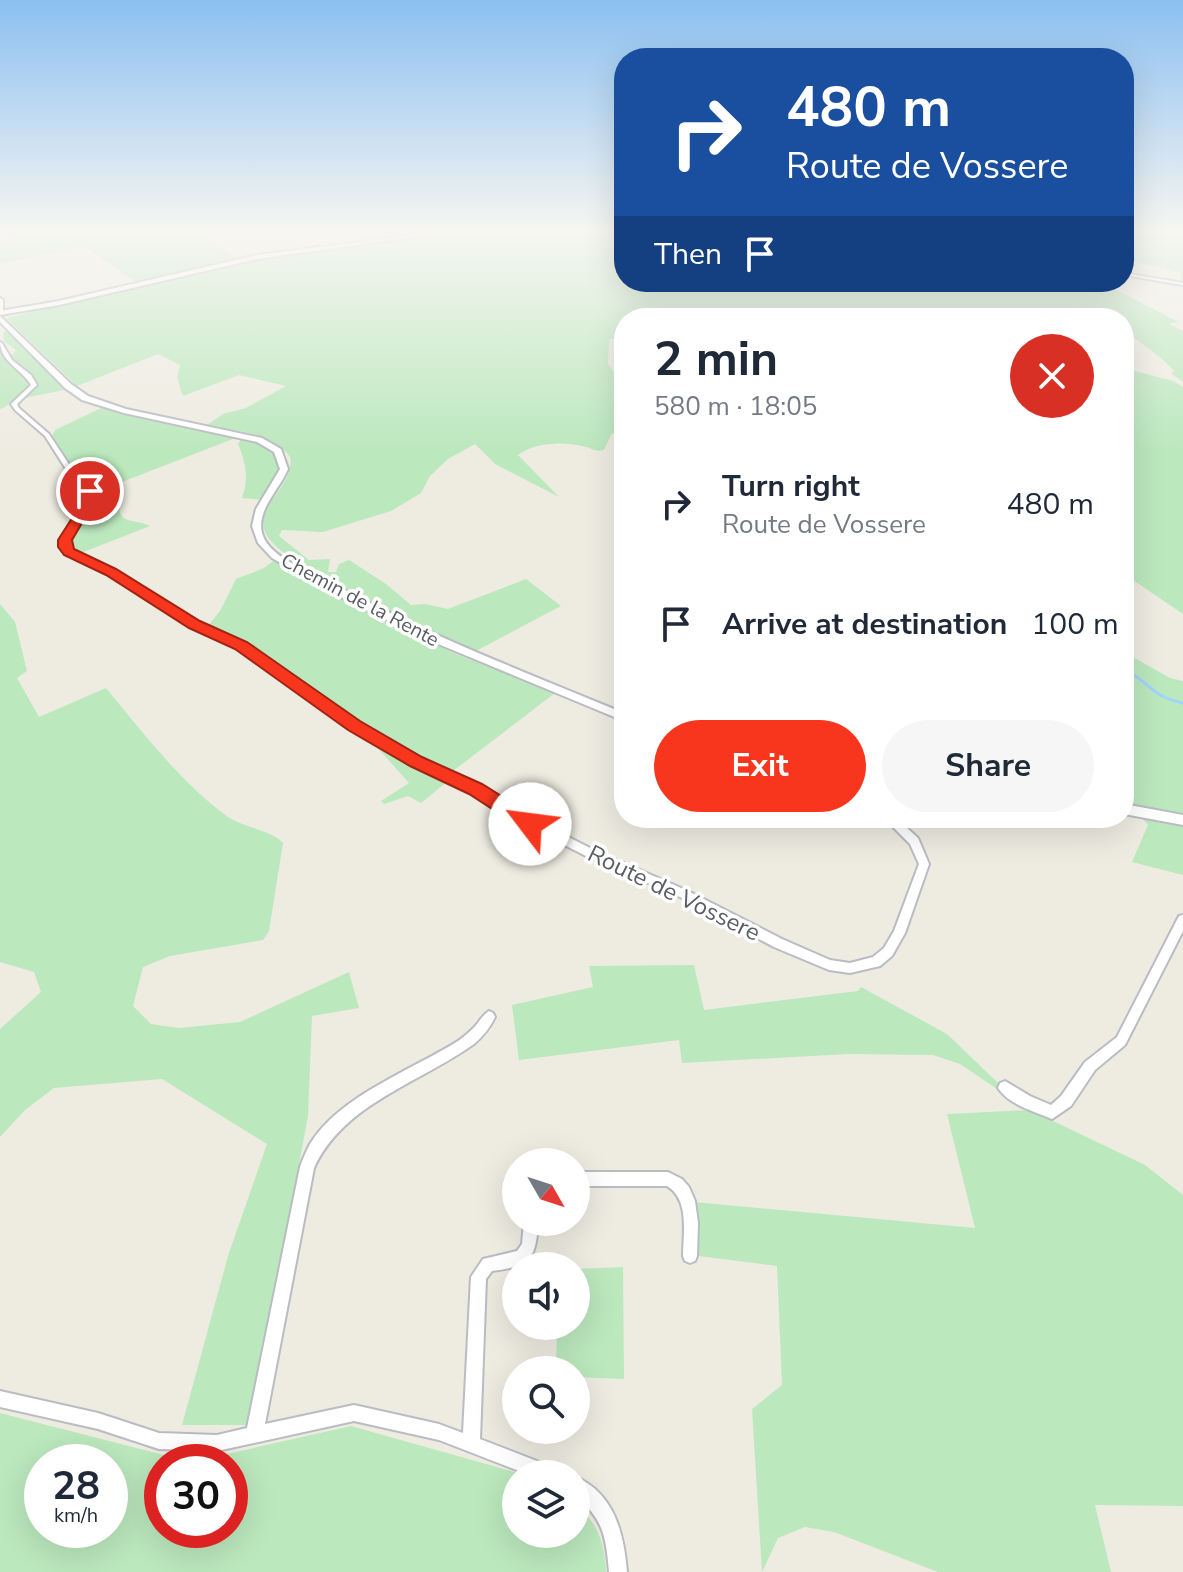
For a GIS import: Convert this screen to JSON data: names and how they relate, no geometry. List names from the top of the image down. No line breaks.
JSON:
{"streets":{"street":["Chemin de la Rente","Route de Vossere"]},"north":"bottom right","page":{"turn":["480 m","Route de Vossere"],"then":"Then","heading":["2 min","580 m · 18:05"],"list":[{"name":"Turn right","note":"Route de Vossere","value":"480 m"},{"name":"Arrive at destination","value":"100 m"}],"buttons":["Exit","Share"],"speed":"28 km/h","limit":"30"}}
